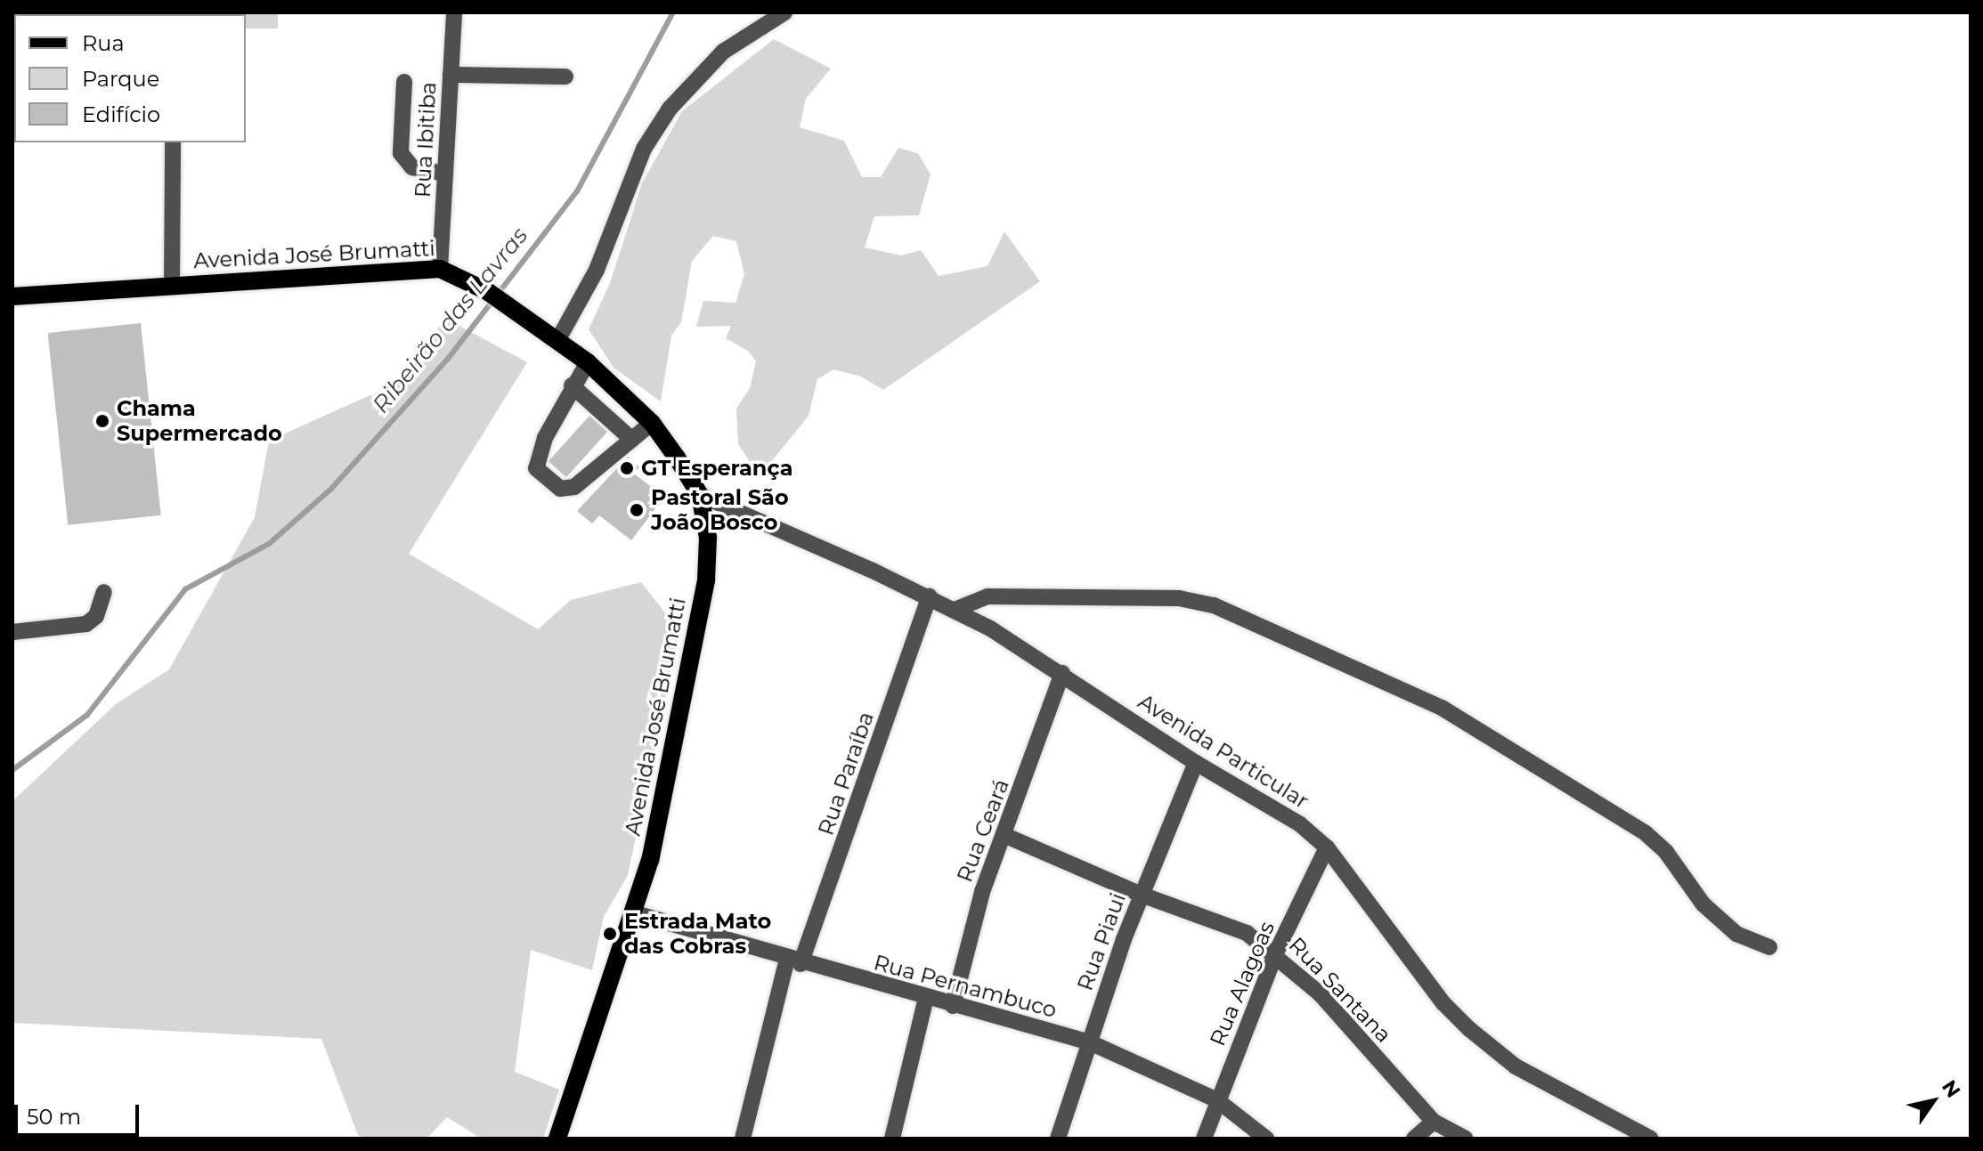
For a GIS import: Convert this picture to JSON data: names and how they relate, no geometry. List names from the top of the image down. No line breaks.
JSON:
{"streets":{"main road":["Avenida José Brumatti"],"street":["Rua Ibitiba","Avenida Particular","Rua Paraíba","Rua Ceará","Rua Piaui","Rua Alagoas","Rua Pernambuco","Rua Santana"]},"crossings":[["Rua Ibitiba","Avenida José Brumatti"],["Avenida José Brumatti","Avenida Particular"],["Avenida José Brumatti","Rua Pernambuco"],["Avenida Particular","Rua Paraíba"],["Avenida Particular","Rua Ceará"],["Avenida Particular","Rua Piaui"],["Avenida Particular","Rua Alagoas"],["Rua Paraíba","Rua Pernambuco"],["Rua Ceará","Rua Pernambuco"],["Rua Ceará","Rua Santana"],["Rua Piaui","Rua Pernambuco"],["Rua Piaui","Rua Santana"],["Rua Alagoas","Rua Pernambuco"],["Rua Alagoas","Rua Santana"]],"water":["Ribeirão das Lavras"],"places":["Chama Supermercado","GT Esperança","Pastoral São João Bosco","Estrada Mato das Cobras"],"legend":["Rua","Parque","Edifício"],"scale_bar":"50 m","north":"top right"}
